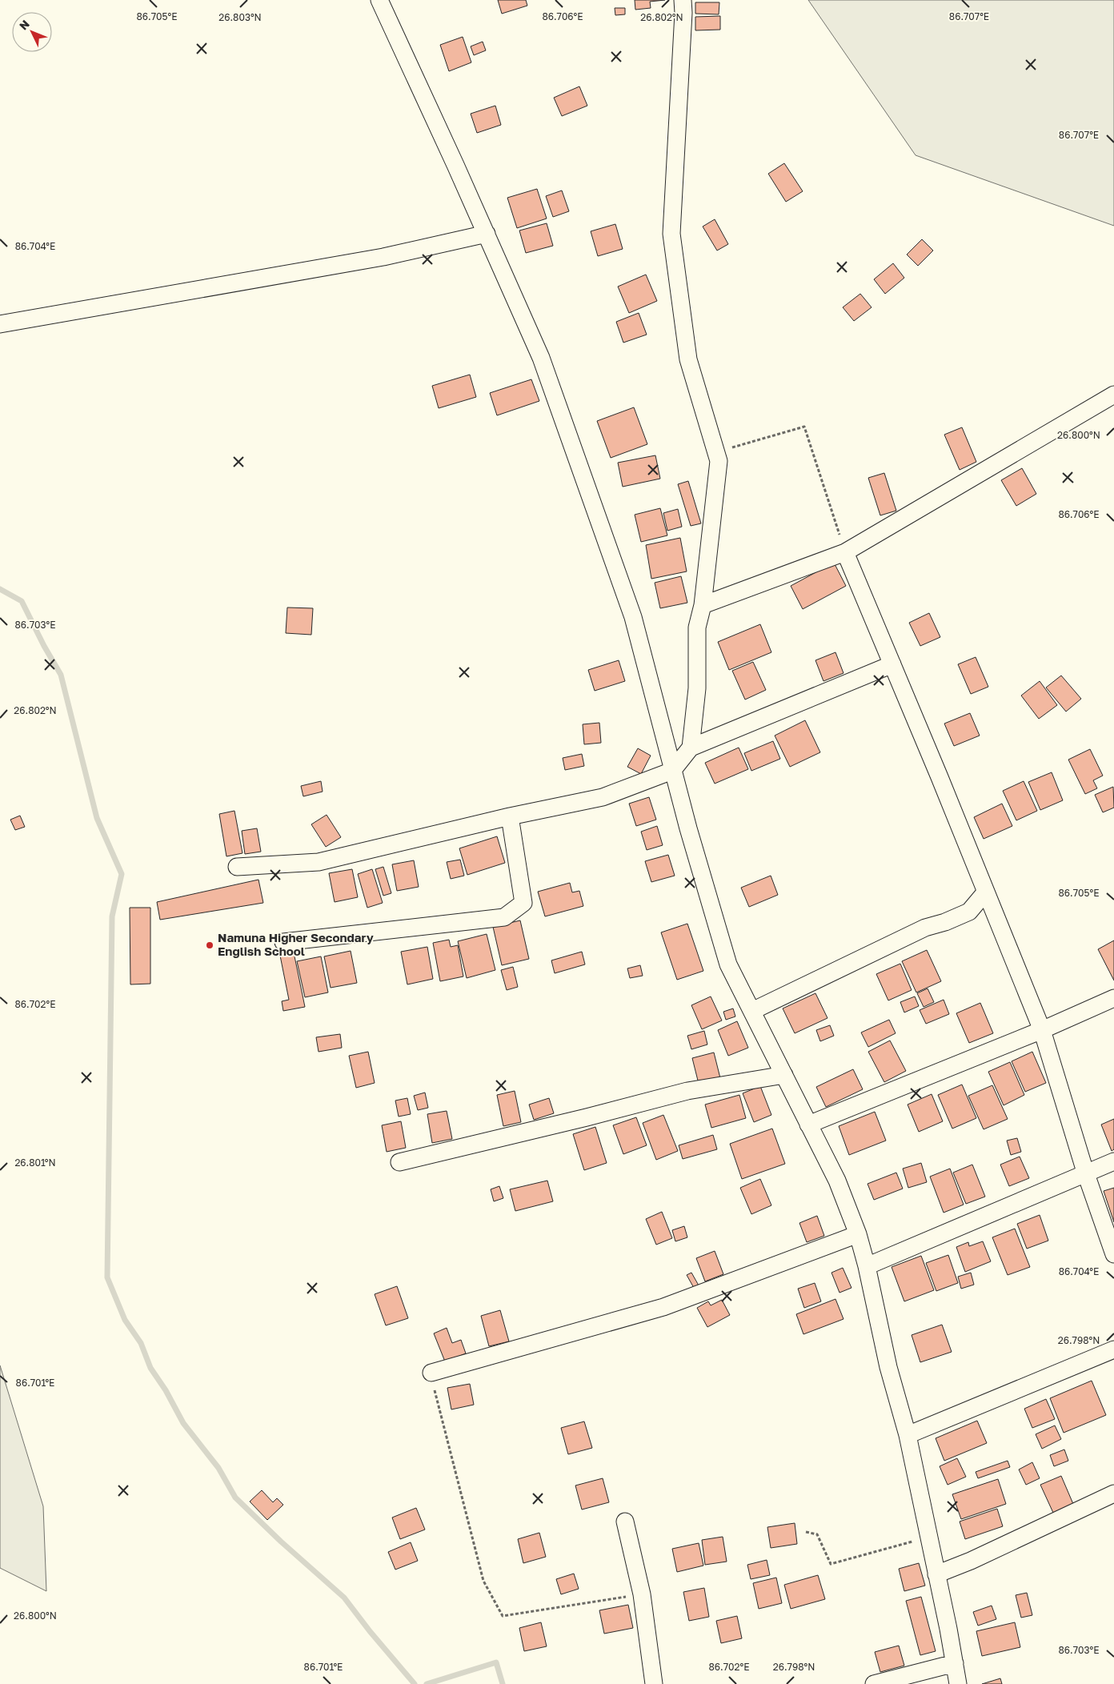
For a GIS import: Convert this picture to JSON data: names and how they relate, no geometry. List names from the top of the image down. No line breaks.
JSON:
{"places":["Namuna Higher Secondary English School"],"north":"top left","coordinates":["86.705°E","86.706°E","86.707°E","26.803°N","26.802°N","86.704°E","26.800°N","86.703°E","86.702°E","26.801°N","26.798°N","86.701°E"]}
